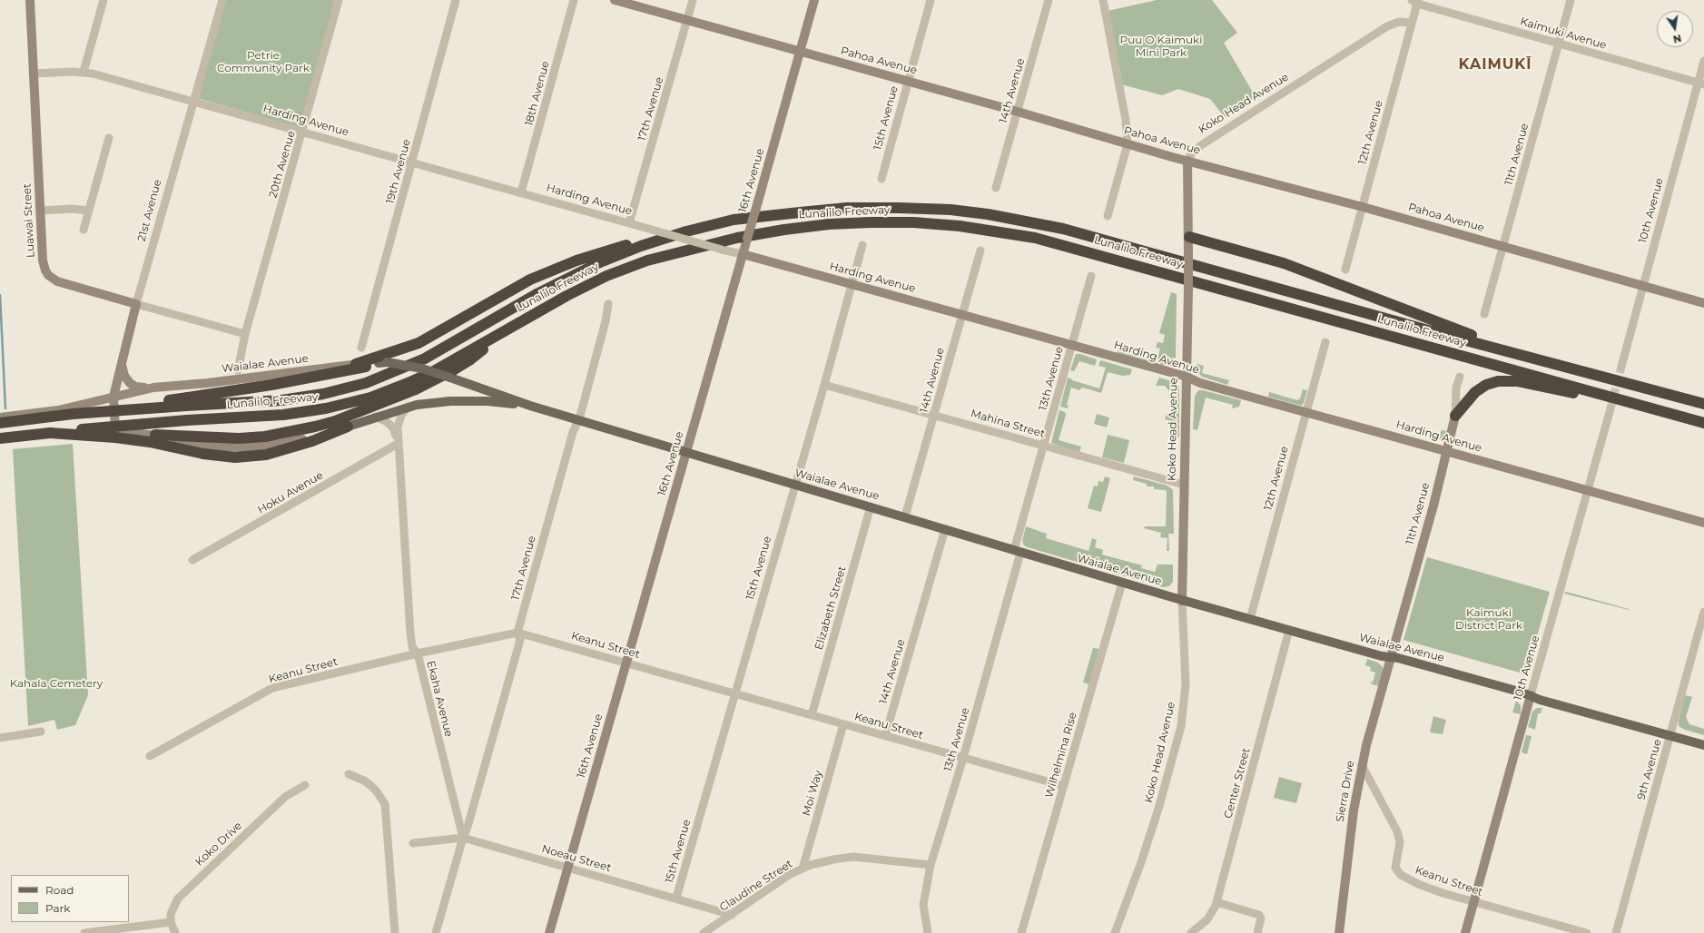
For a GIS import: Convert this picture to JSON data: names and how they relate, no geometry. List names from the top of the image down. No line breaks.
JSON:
{"streets":{"highway":["Lunalilo Freeway"],"main road":["Waialae Avenue"],"street":["Kaimuki Avenue","Pahoa Avenue","14th Avenue","18th Avenue","Koko Head Avenue","17th Avenue","15th Avenue","Harding Avenue","12th Avenue","11th Avenue","20th Avenue","19th Avenue","16th Avenue","21st Avenue","10th Avenue","Luawai Street","13th Avenue","Mahina Street","Hoku Avenue","Elizabeth Street","Keanu Street","Ekaha Avenue","Wilhelmina Rise","9th Avenue","Center Street","Sierra Drive","Moi Way","Koko Drive","Noeau Street","Claudine Street"]},"crossings":[["Kaimuki Avenue","12th Avenue"],["Kaimuki Avenue","11th Avenue"],["Kaimuki Avenue","10th Avenue"],["Pahoa Avenue","14th Avenue"],["Pahoa Avenue","Koko Head Avenue"],["Pahoa Avenue","17th Avenue"],["Pahoa Avenue","15th Avenue"],["Pahoa Avenue","12th Avenue"],["Pahoa Avenue","11th Avenue"],["Pahoa Avenue","16th Avenue"],["Pahoa Avenue","10th Avenue"],["14th Avenue","Harding Avenue"],["14th Avenue","Waialae Avenue"],["14th Avenue","Mahina Street"],["14th Avenue","Keanu Street"],["18th Avenue","Harding Avenue"],["Koko Head Avenue","Harding Avenue"],["Koko Head Avenue","12th Avenue"],["Koko Head Avenue","Waialae Avenue"],["Koko Head Avenue","Mahina Street"],["17th Avenue","Harding Avenue"],["17th Avenue","Waialae Avenue"],["17th Avenue","Keanu Street"],["17th Avenue","Ekaha Avenue"],["17th Avenue","Noeau Street"],["15th Avenue","Harding Avenue"],["15th Avenue","Waialae Avenue"],["15th Avenue","Mahina Street"],["15th Avenue","Keanu Street"],["15th Avenue","Noeau Street"],["Harding Avenue","12th Avenue"],["Harding Avenue","11th Avenue"],["Harding Avenue","20th Avenue"],["Harding Avenue","19th Avenue"],["Harding Avenue","16th Avenue"],["Harding Avenue","21st Avenue"],["Harding Avenue","10th Avenue"],["Harding Avenue","Luawai Street"],["Harding Avenue","13th Avenue"],["12th Avenue","Waialae Avenue"],["11th Avenue","Waialae Avenue"],["11th Avenue","Sierra Drive"],["20th Avenue","Luawai Street"],["16th Avenue","Waialae Avenue"],["16th Avenue","Keanu Street"],["16th Avenue","Noeau Street"],["21st Avenue","Luawai Street"],["21st Avenue","Waialae Avenue"],["10th Avenue","Waialae Avenue"],["10th Avenue","Keanu Street"],["Lunalilo Freeway","Waialae Avenue"],["Waialae Avenue","13th Avenue"],["Waialae Avenue","Elizabeth Street"],["Waialae Avenue","Ekaha Avenue"],["Waialae Avenue","Wilhelmina Rise"],["Waialae Avenue","9th Avenue"],["Waialae Avenue","Center Street"],["Waialae Avenue","Sierra Drive"],["13th Avenue","Mahina Street"],["13th Avenue","Keanu Street"],["13th Avenue","Claudine Street"],["Hoku Avenue","Ekaha Avenue"],["Elizabeth Street","Keanu Street"],["Keanu Street","Ekaha Avenue"],["Keanu Street","Wilhelmina Rise"],["Keanu Street","Sierra Drive"],["Keanu Street","Moi Way"],["Ekaha Avenue","Noeau Street"],["Moi Way","Claudine Street"],["Noeau Street","Claudine Street"]],"districts":["KAIMUKĪ"],"parks":["Puu O Kaimuki Mini Park","Petrie Community Park","Kaimuki District Park","Kahala Cemetery"],"legend":["Road","Park"],"north":"bottom"}
